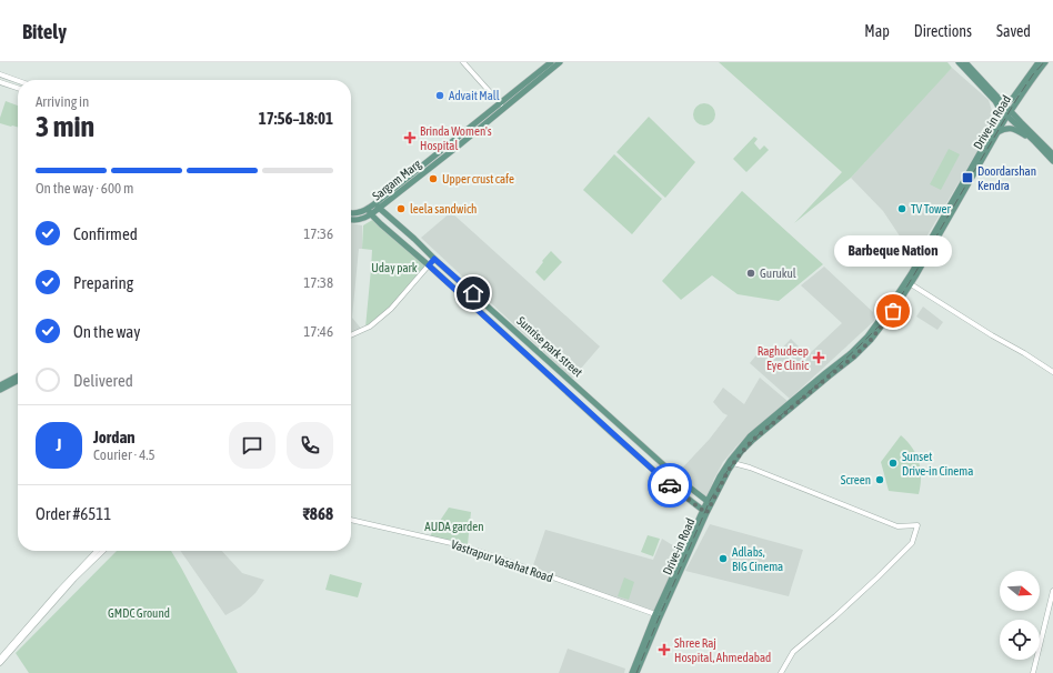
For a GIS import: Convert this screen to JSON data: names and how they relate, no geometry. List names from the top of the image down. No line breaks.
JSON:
{"streets":{"main road":["Drive-in Road","Sargam Marg","Sunrise park street"],"street":["Vastrapur Vasahat Road"]},"crossings":[["Drive-in Road","Sunrise park street"],["Drive-in Road","Vastrapur Vasahat Road"],["Sargam Marg","Sunrise park street"]],"parks":["Uday park","AUDA garden","GMDC Ground"],"places":{"other":["Advait Mall","Upper crust cafe","leela sandwich","TV Tower","Gurukul","Barbeque Nation","Sunset Drive-in Cinema","Screen","Adlabs, BIG Cinema"],"health":["Brinda Women's Hospital","Raghudeep Eye Clinic","Shree Raj Hospital, Ahmedabad"],"transit":["Doordarshan Kendra"]},"north":"right","page":{"header":"Bitely","nav":["Map","Directions","Saved"],"heading":["3 min","Arriving in","17:56–18:01"],"panel":["Jordan","Courier · 4.5","Order #6511","₹868"],"bar":"On the way · 600 m","list":[["Confirmed","17:36"],["Preparing","17:38"],["On the way","17:46"],"Delivered"],"bubble":"Barbeque Nation","round":"J"}}
